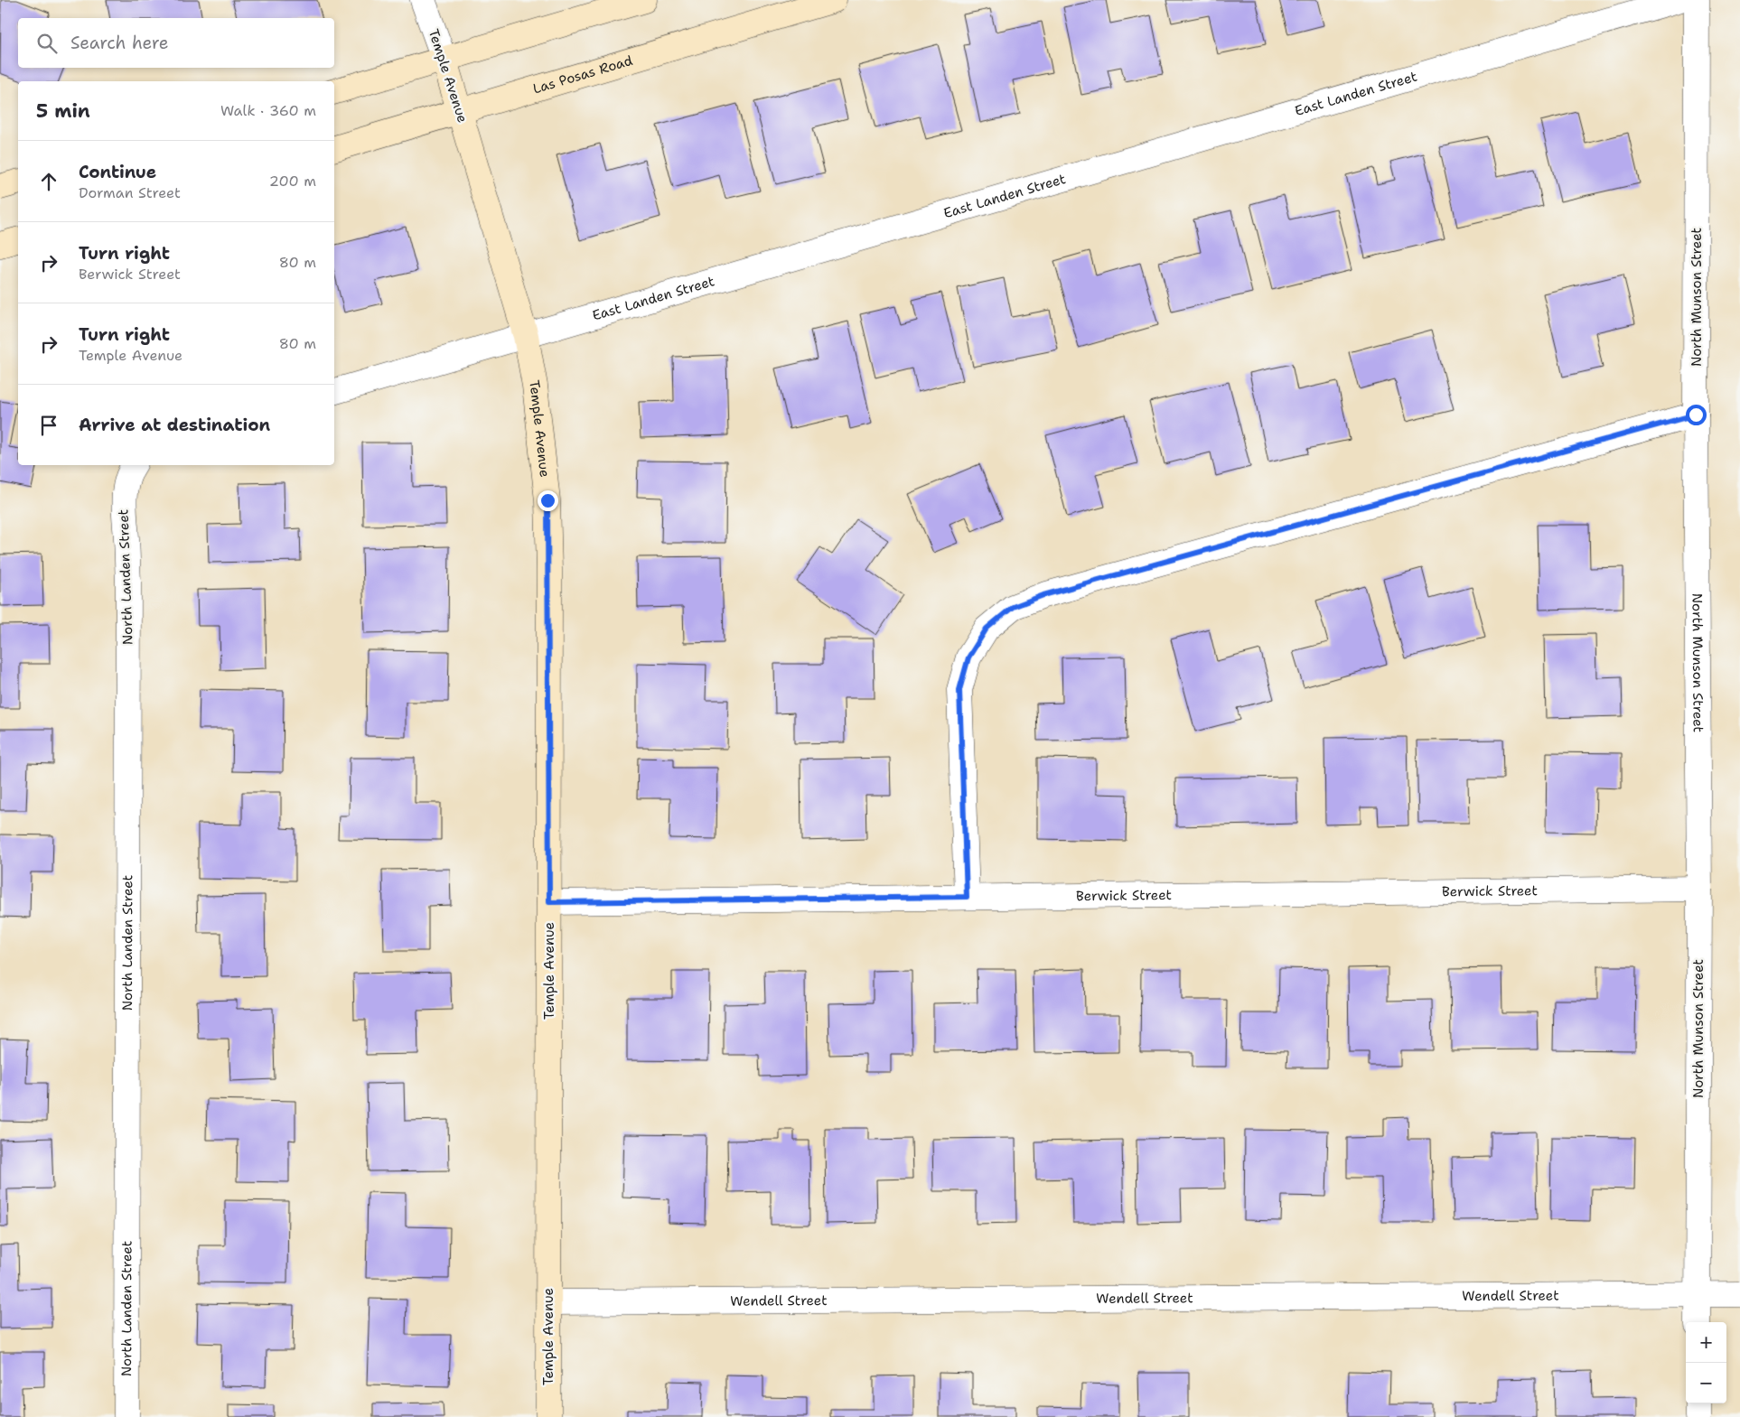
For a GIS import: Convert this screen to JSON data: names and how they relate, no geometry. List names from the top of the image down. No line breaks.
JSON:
{"streets":{"main road":["Las Posas Road","Temple Avenue"],"street":["East Landen Street","North Munson Street","North Landen Street","Berwick Street","Wendell Street"]},"crossings":[["Las Posas Road","Temple Avenue"],["Temple Avenue","East Landen Street"],["Temple Avenue","Berwick Street"],["Temple Avenue","Wendell Street"],["North Munson Street","Berwick Street"],["North Munson Street","Wendell Street"]],"page":{"search":"Search here","heading":["5 min","Walk · 360 m"],"list":[["Continue","Dorman Street","200 m"],["Turn right","Berwick Street","80 m"],["Turn right","Temple Avenue","80 m"],"Arrive at destination"],"map_buttons":["+","−"]}}
